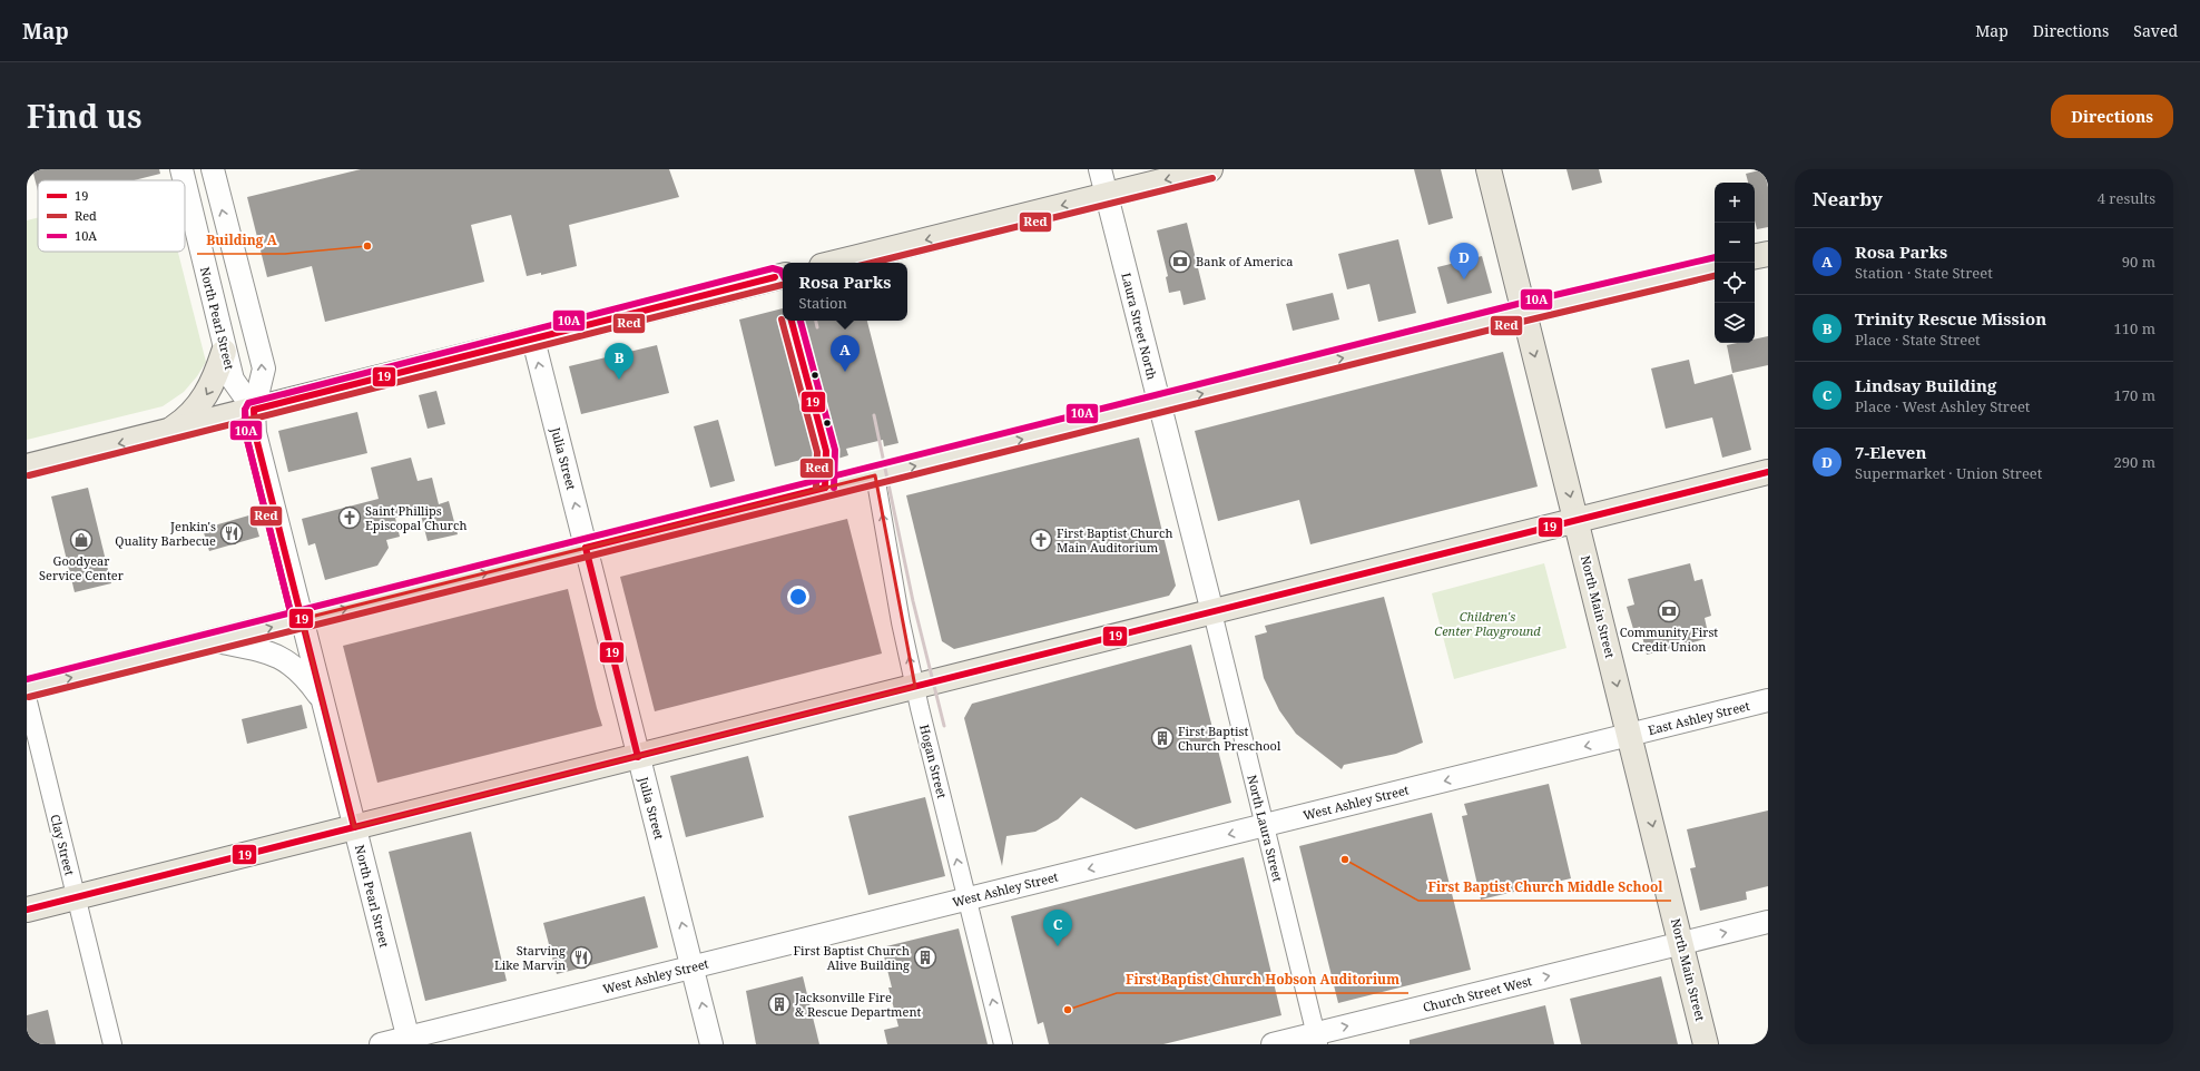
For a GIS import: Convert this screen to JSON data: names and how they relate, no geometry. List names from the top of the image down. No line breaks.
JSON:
{"streets":{"main road":["North Main Street"],"street":["North Pearl Street","Laura Street North","Julia Street","East Ashley Street","Hogan Street","West Ashley Street","North Laura Street","Clay Street","Church Street West"]},"crossings":[["North Pearl Street","West Ashley Street"],["Laura Street North","North Laura Street"],["Julia Street","West Ashley Street"],["North Main Street","East Ashley Street"],["North Main Street","West Ashley Street"],["North Main Street","Church Street West"],["East Ashley Street","West Ashley Street"],["Hogan Street","West Ashley Street"],["West Ashley Street","North Laura Street"],["North Laura Street","Church Street West"]],"one_way":["Julia Street","North Main Street","Hogan Street","West Ashley Street","Church Street West"],"parks":["Children's Center Playground"],"places":{"other":["Building A","First Baptist Church Middle School","First Baptist Church Hobson Auditorium"],"bank":["Bank of America","Community First Credit Union"],"church":["Saint Phillips Episcopal Church","First Baptist Church Main Auditorium"],"restaurant":["Jenkin's Quality Barbecue","Starving Like Marvin"],"shop":["Goodyear Service Center"],"building":["First Baptist Church Preschool","First Baptist Church Alive Building","Jacksonville Fire & Rescue Department"]},"lines":["transit line Red","transit line 10A","transit line 19"],"legend":["19","Red","10A"],"page":{"header":"Map","nav":["Map","Directions","Saved"],"title":"Find us","buttons":"Directions","heading":["Nearby","4 results"],"map_buttons":["+","−"],"list":[{"mark":"A","name":"Rosa Parks","note":"Station · State Street","value":"90 m"},{"mark":"B","name":"Trinity Rescue Mission","note":"Place · State Street","value":"110 m"},{"mark":"C","name":"Lindsay Building","note":"Place · West Ashley Street","value":"170 m"},{"mark":"D","name":"7-Eleven","note":"Supermarket · Union Street","value":"290 m"}],"pins":["D","A","B","C"],"popup":["Rosa Parks","Station"]}}
